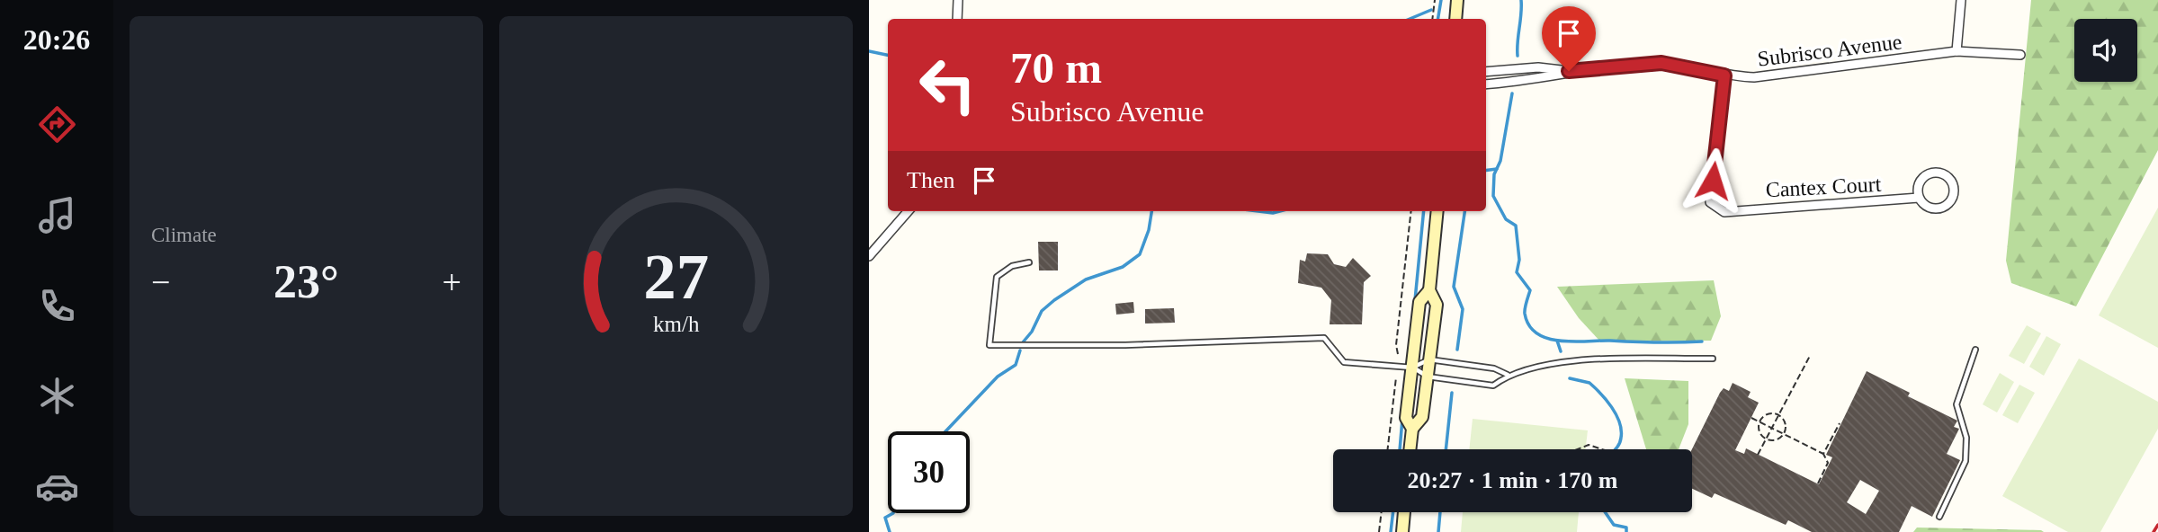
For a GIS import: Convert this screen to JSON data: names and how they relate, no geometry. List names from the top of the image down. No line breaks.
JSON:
{"streets":{"street":["Subrisco Avenue","Cantex Court"]},"crossings":[["Subrisco Avenue","Cantex Court"]],"page":{"tabs":"20:26","tile":"Climate","turn":["70 m","Subrisco Avenue"],"then":"Then","heat":["−","23°","+"],"limit":"30","trip":"20:27 · 1 min · 170 m","gauge":["27","km/h"]}}
